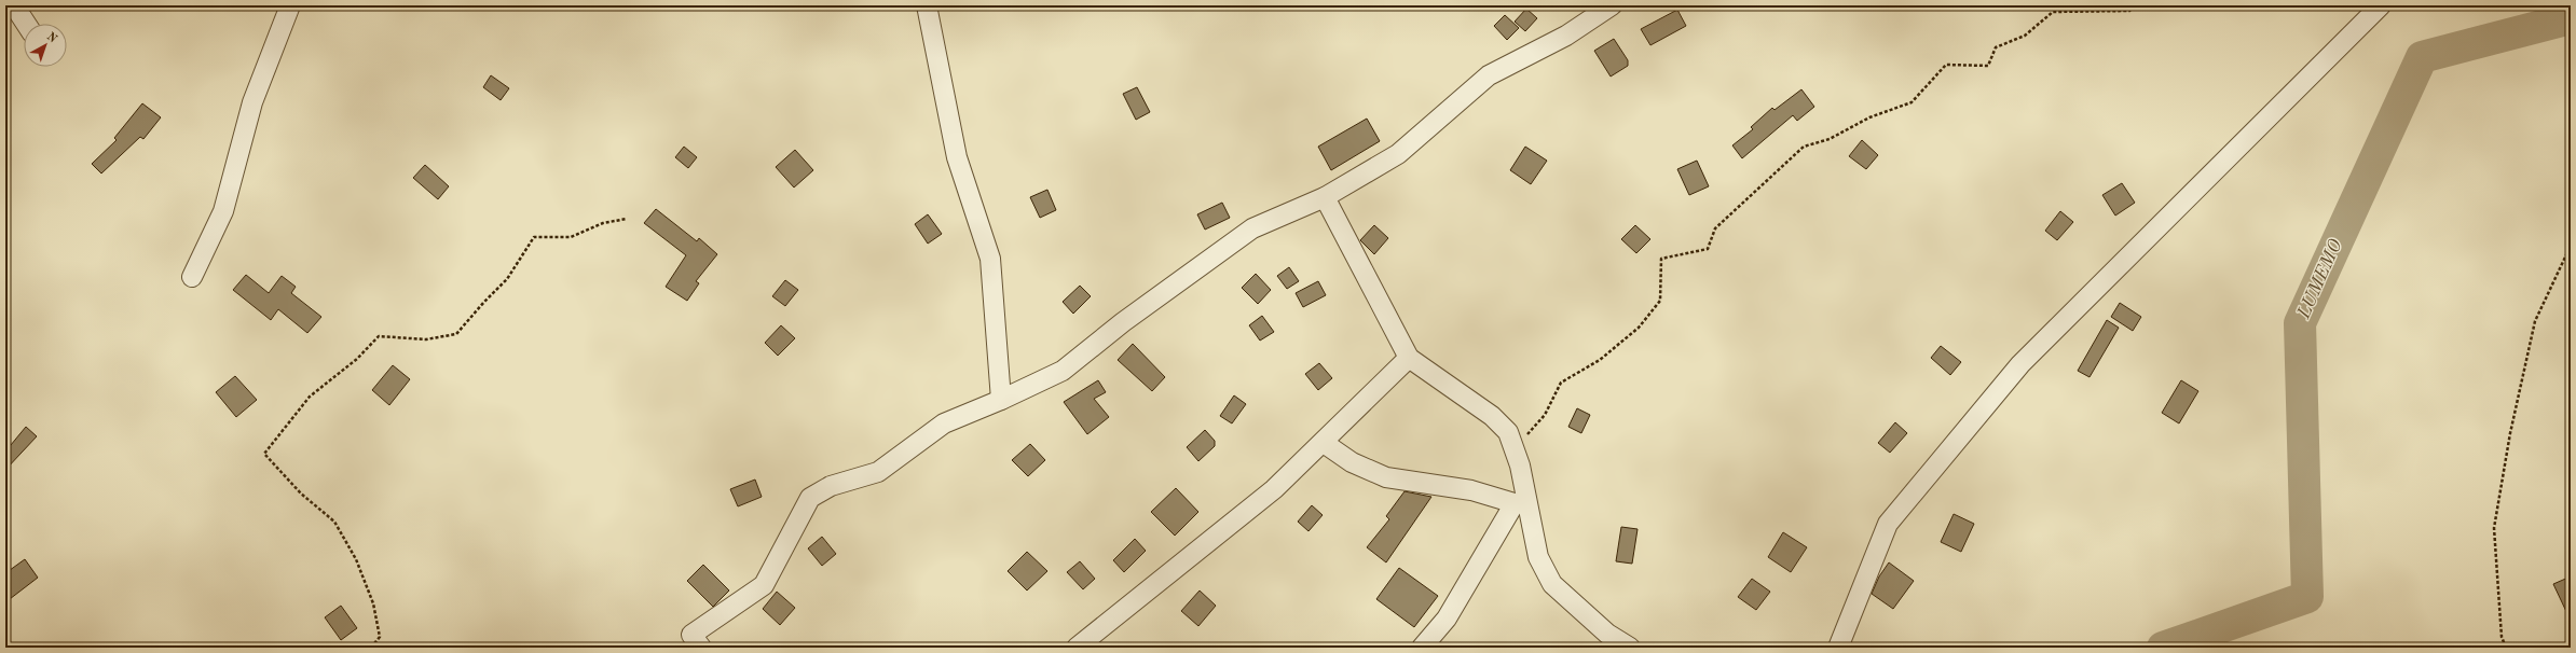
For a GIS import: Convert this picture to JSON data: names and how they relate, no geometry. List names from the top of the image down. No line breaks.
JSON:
{"water":["LUMEMO"],"north":"top right"}
